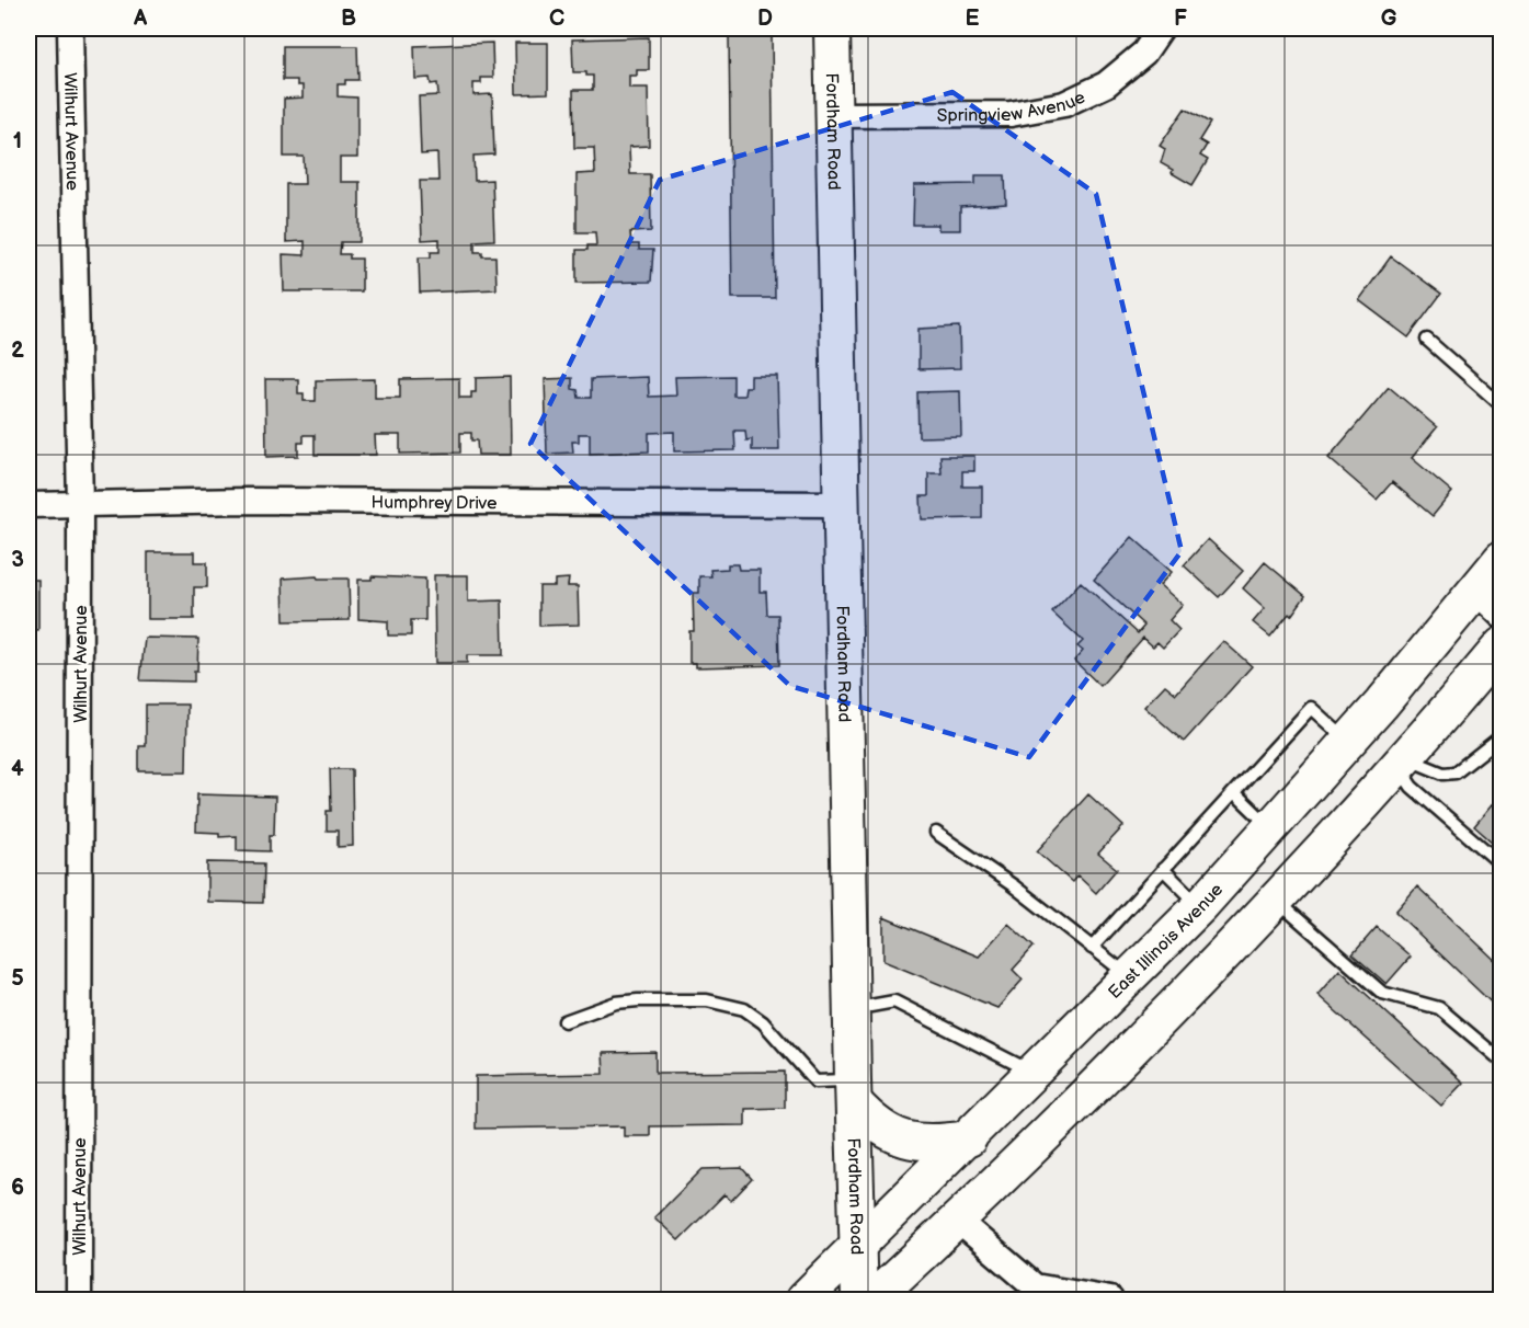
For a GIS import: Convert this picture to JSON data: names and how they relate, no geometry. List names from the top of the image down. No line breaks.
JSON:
{"streets":{"main road":["Fordham Road","East Illinois Avenue"],"street":["Springview Avenue","Wilhurt Avenue","Humphrey Drive"]},"crossings":[["Springview Avenue","Fordham Road"],["Wilhurt Avenue","Humphrey Drive"],["Fordham Road","Humphrey Drive"],["Fordham Road","East Illinois Avenue"]],"grid":{"columns":["A","B","C","D","E","F","G"],"rows":["1","2","3","4","5","6"]}}
